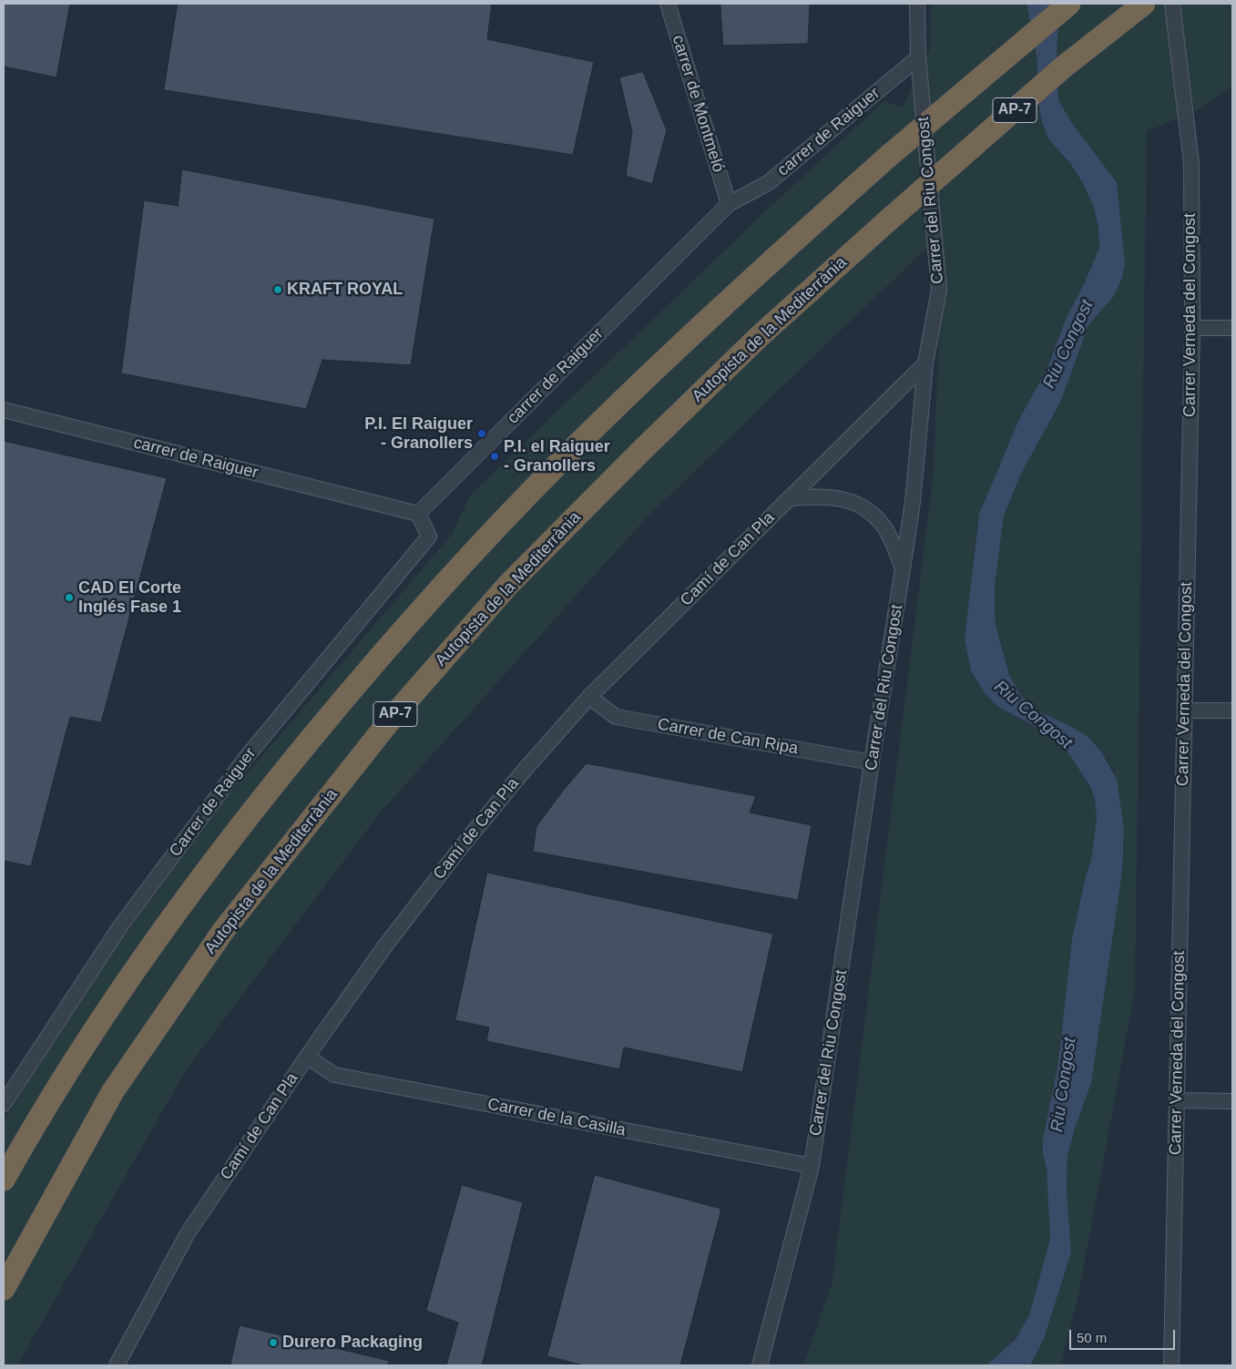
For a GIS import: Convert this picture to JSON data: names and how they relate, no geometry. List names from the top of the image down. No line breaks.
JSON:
{"streets":{"highway":["AP-7","Autopista de la Mediterrània"],"street":["carrer de Montmeló","carrer de Raiguer","Carrer del Riu Congost","Carrer Verneda del Congost","Camí de Can Pla","Carrer de Can Ripa","Carrer de Raiguer","Carrer de la Casilla"]},"crossings":[["carrer de Montmeló","carrer de Raiguer"],["carrer de Raiguer","Carrer del Riu Congost"],["carrer de Raiguer","Carrer de Raiguer"],["Carrer del Riu Congost","Camí de Can Pla"],["Carrer del Riu Congost","Carrer de Can Ripa"],["Carrer del Riu Congost","Carrer de la Casilla"],["Camí de Can Pla","Carrer de Can Ripa"],["Camí de Can Pla","Carrer de la Casilla"]],"water":["Riu Congost"],"places":["KRAFT ROYAL","P.I. El Raiguer - Granollers","P.I. el Raiguer - Granollers","CAD El Corte Inglés Fase 1","Durero Packaging"],"scale_bar":"50 m"}
